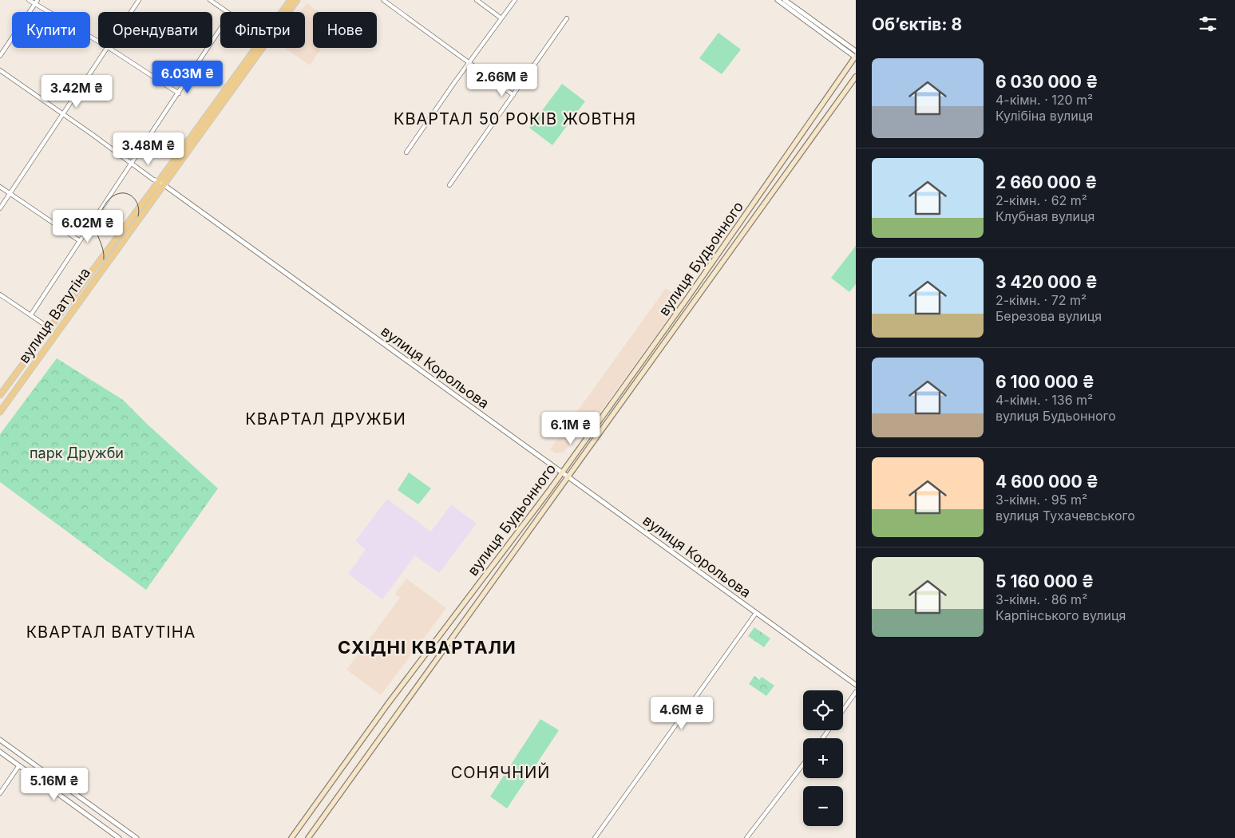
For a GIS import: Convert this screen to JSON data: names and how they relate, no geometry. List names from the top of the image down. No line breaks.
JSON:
{"streets":{"main road":["вулиця Будьонного","вулиця Ватутіна"],"street":["вулиця Корольова"]},"crossings":[["вулиця Будьонного","вулиця Корольова"],["вулиця Ватутіна","вулиця Корольова"]],"districts":["КВАРТАЛ 50 РОКІВ ЖОВТНЯ","КВАРТАЛ ДРУЖБИ","КВАРТАЛ ВАТУТІНА","СХІДНІ КВАРТАЛИ","СОНЯЧНИЙ"],"parks":["парк Дружби"],"page":{"heading":"Об’єктів: 8","chip":["Купити","Орендувати","Фільтри","Нове"],"list":[{"name":"6 030 000 ₴","note":"4-кімн. · 120 m² · Кулібіна вулиця"},{"name":"2 660 000 ₴","note":"2-кімн. · 62 m² · Клубная вулиця"},{"name":"3 420 000 ₴","note":"2-кімн. · 72 m² · Березова вулиця"},{"name":"6 100 000 ₴","note":"4-кімн. · 136 m² · вулиця Будьонного"},{"name":"4 600 000 ₴","note":"3-кімн. · 95 m² · вулиця Тухачевського"},{"name":"5 160 000 ₴","note":"3-кімн. · 86 m² · Карпінського вулиця"}],"price":["6.03M ₴","2.66M ₴","3.42M ₴","3.48M ₴","6.02M ₴","6.1M ₴","4.6M ₴","5.16M ₴"],"map_buttons":["+","−"]}}
